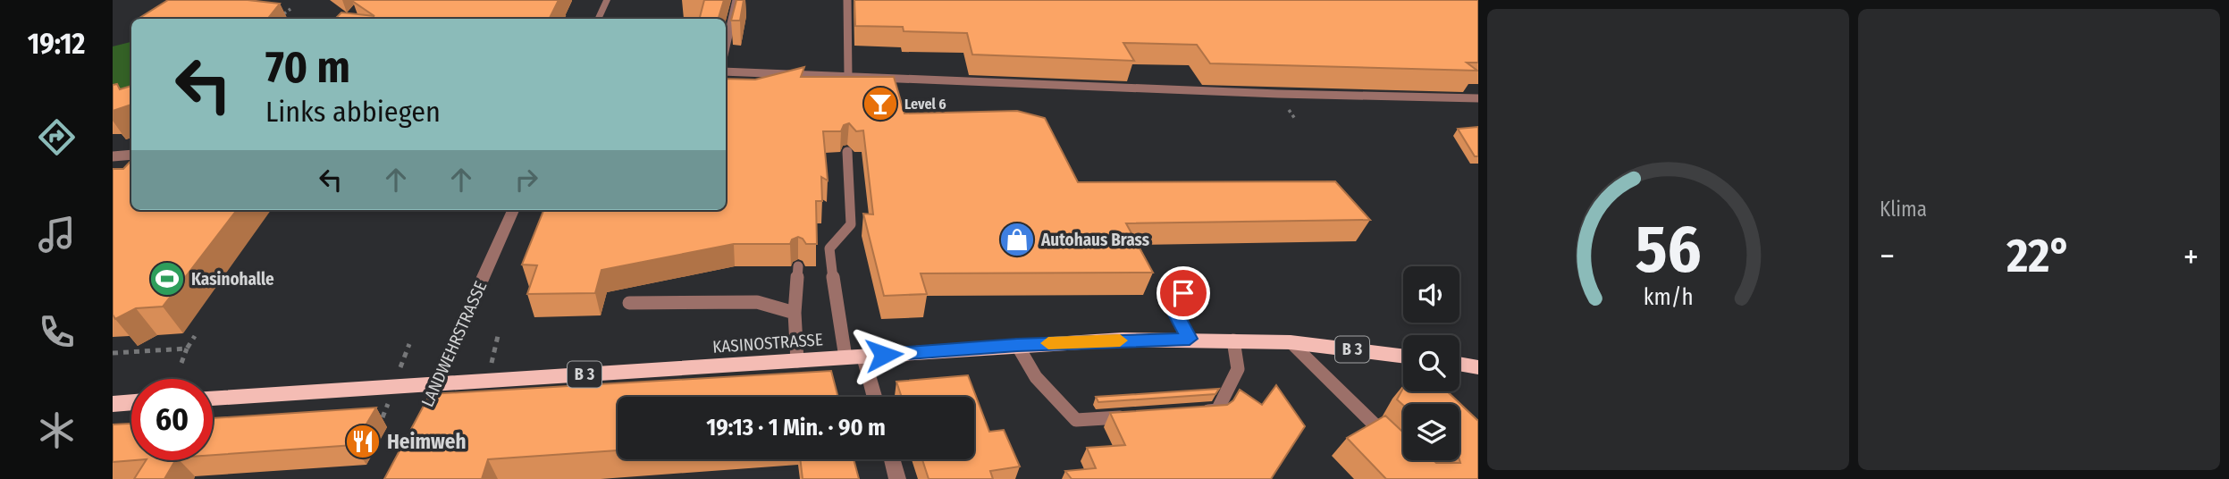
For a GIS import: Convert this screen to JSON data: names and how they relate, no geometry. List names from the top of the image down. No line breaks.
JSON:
{"streets":{"main road":["KASINOSTRASSE","B 3"],"street":["LANDWEHRSTRASSE"]},"crossings":[["KASINOSTRASSE","LANDWEHRSTRASSE"]],"places":{"bar":["Level 6"],"shop":["Autohaus Brass"],"sports":["Kasinohalle"],"restaurant":["Heimweh"]},"page":{"tabs":"19:12","tile":"Klima","turn":["70 m","Links abbiegen"],"heat":["−","22°","+"],"limit":"60","trip":"19:13 · 1 Min. · 90 m","gauge":["56","km/h"]}}
